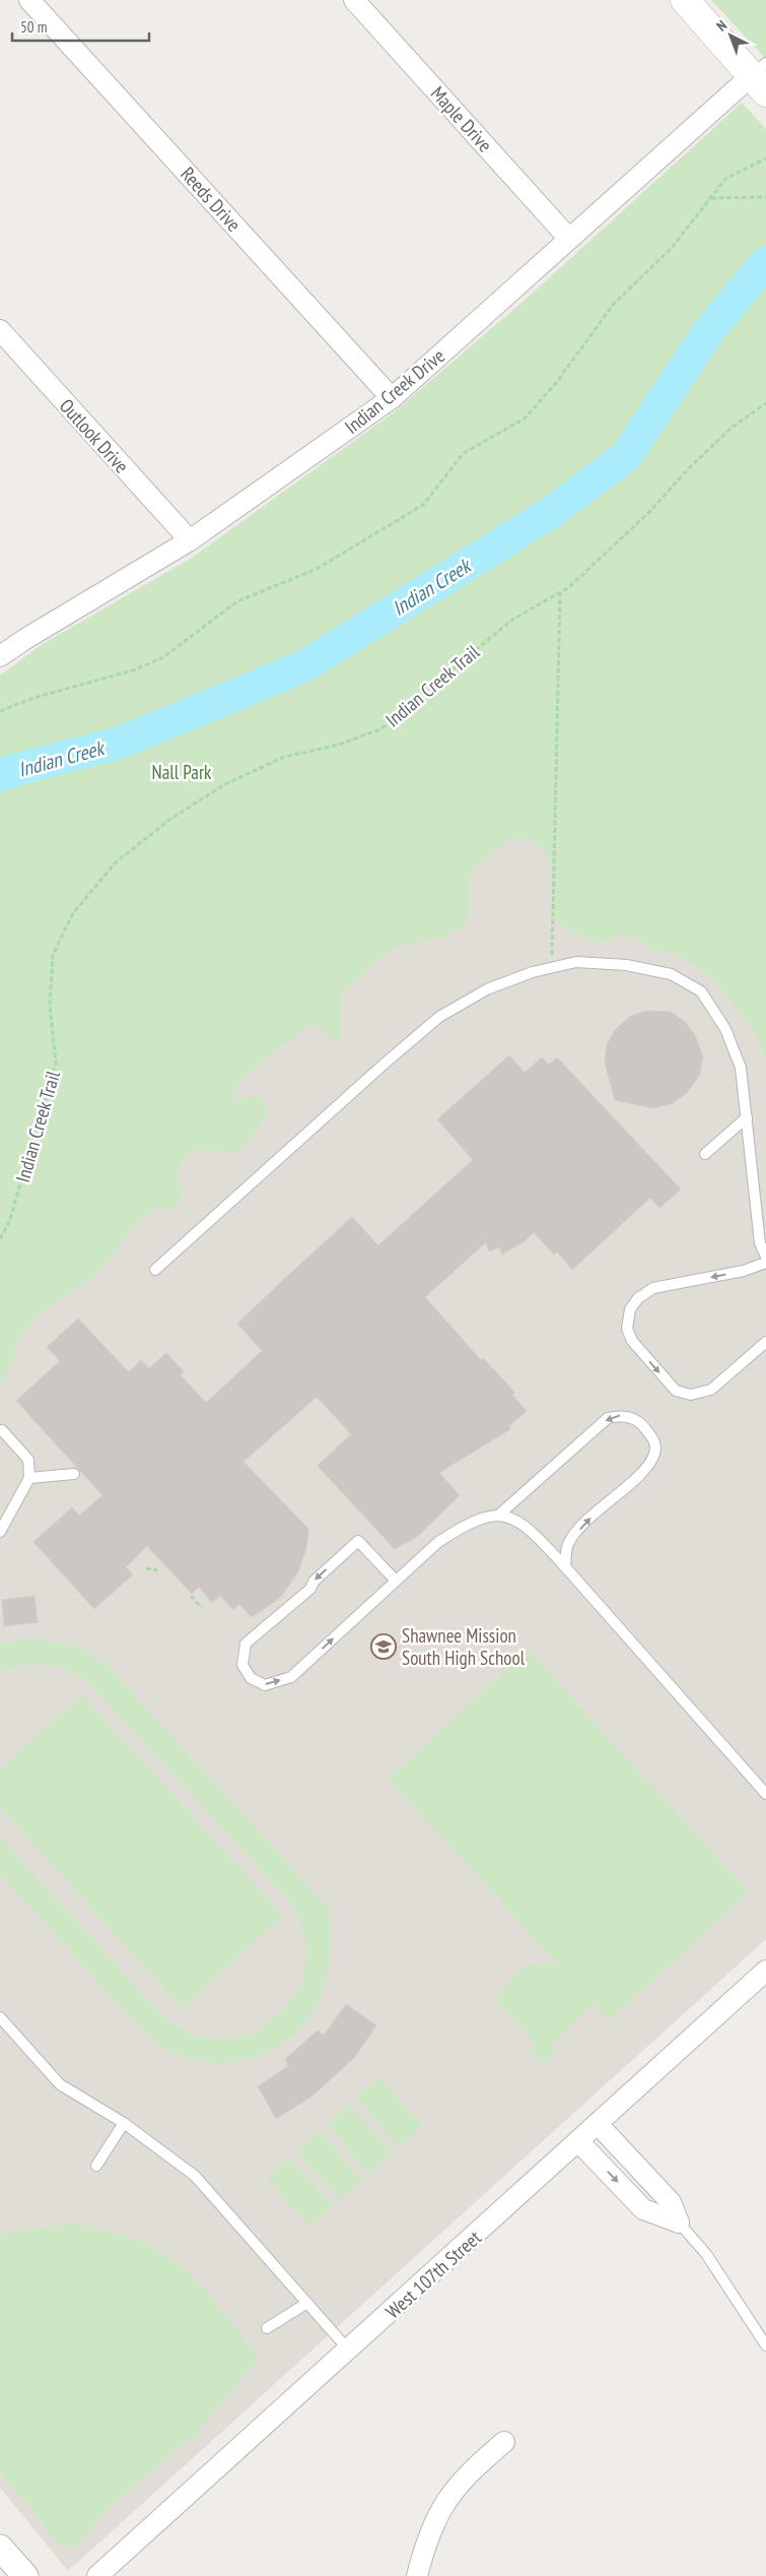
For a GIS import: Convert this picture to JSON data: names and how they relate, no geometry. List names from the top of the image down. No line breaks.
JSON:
{"streets":{"street":["Maple Drive","Reeds Drive","Indian Creek Drive","Outlook Drive","West 107th Street"],"path":["Indian Creek Trail"]},"crossings":[["Maple Drive","Indian Creek Drive"],["Reeds Drive","Indian Creek Drive"],["Indian Creek Drive","Outlook Drive"]],"water":["Indian Creek"],"parks":["Nall Park"],"places":{"school or university":["Shawnee Mission South High School"]},"scale_bar":"50 m","north":"top left"}
